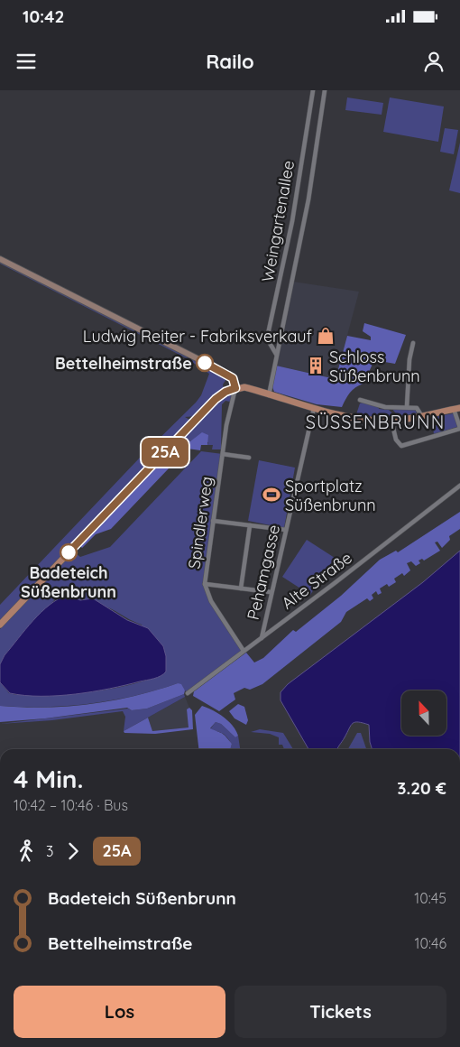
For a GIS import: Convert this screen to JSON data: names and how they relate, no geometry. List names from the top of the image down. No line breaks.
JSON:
{"streets":{"street":["Weingartenallee","Spindlerweg","Pehamgasse","Alte Straße"]},"crossings":[["Spindlerweg","Alte Straße"],["Pehamgasse","Alte Straße"]],"districts":["SÜSSENBRUNN"],"places":{"shop":["Ludwig Reiter - Fabriksverkauf"],"other":["Bettelheimstraße","Badeteich Süßenbrunn"],"building":["Schloss Süßenbrunn"],"sports":["Sportplatz Süßenbrunn"]},"lines":["bus line 25A"],"north":"top","page":{"status":"10:42","header":"Railo","on_map":"25A","heading":["4 Min.","10:42 – 10:46 · Bus","3.20 €"],"legs":["3","25A"],"list":[{"name":"Badeteich Süßenbrunn","value":"10:45"},{"name":"Bettelheimstraße","value":"10:46"}],"buttons":["Los","Tickets"]}}
